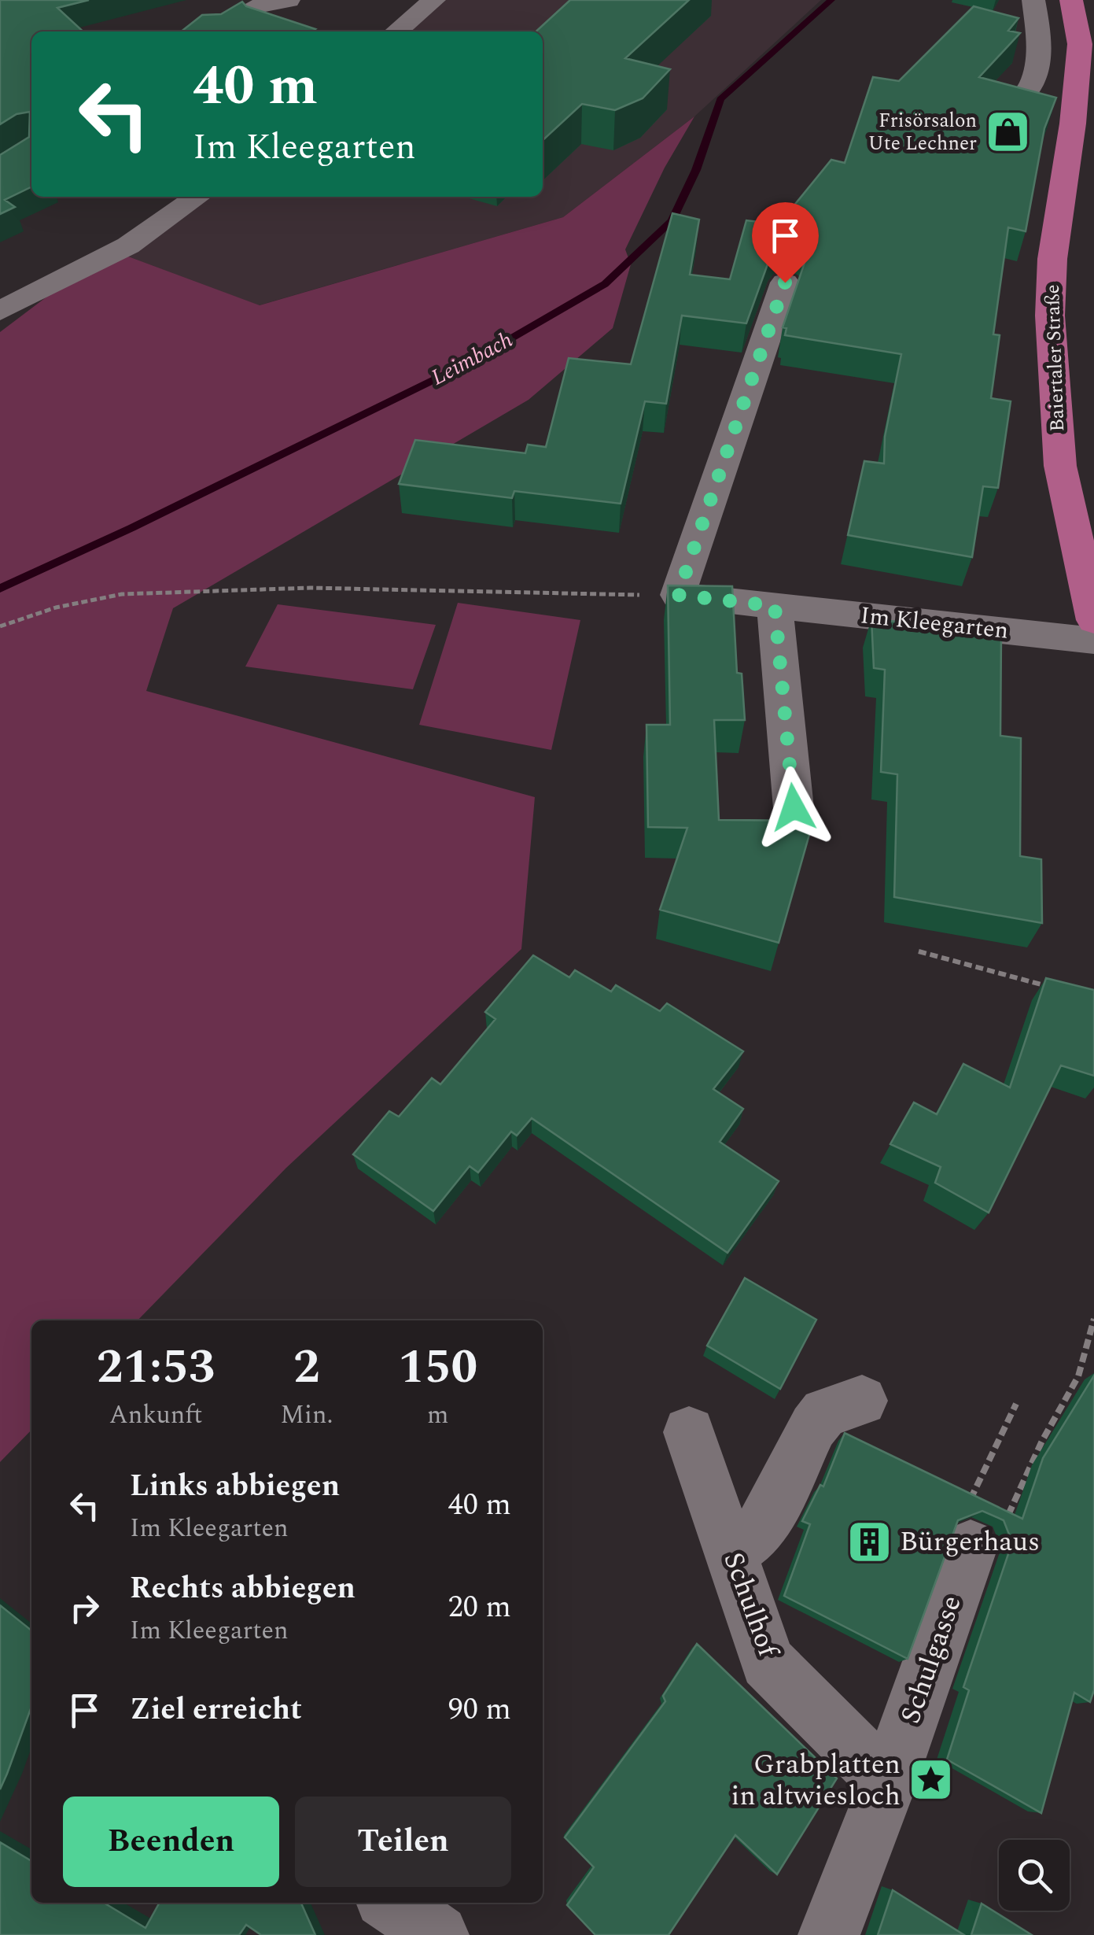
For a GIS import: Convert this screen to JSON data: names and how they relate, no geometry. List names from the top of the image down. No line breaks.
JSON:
{"streets":{"main road":["Baiertaler Straße"],"street":["Im Kleegarten","Schulhof","Schulgasse"]},"crossings":[["Schulhof","Schulgasse"]],"water":["Leimbach"],"places":{"shop":["Frisörsalon Ute Lechner"],"building":["Bürgerhaus"],"place":["Grabplatten in altwiesloch"]},"page":{"turn":["40 m","Im Kleegarten"],"eta":["21:53","Ankunft","2","Min.","150","m"],"list":[{"name":"Links abbiegen","note":"Im Kleegarten","value":"40 m"},{"name":"Rechts abbiegen","note":"Im Kleegarten","value":"20 m"},{"name":"Ziel erreicht","value":"90 m"}],"buttons":["Beenden","Teilen"]}}
